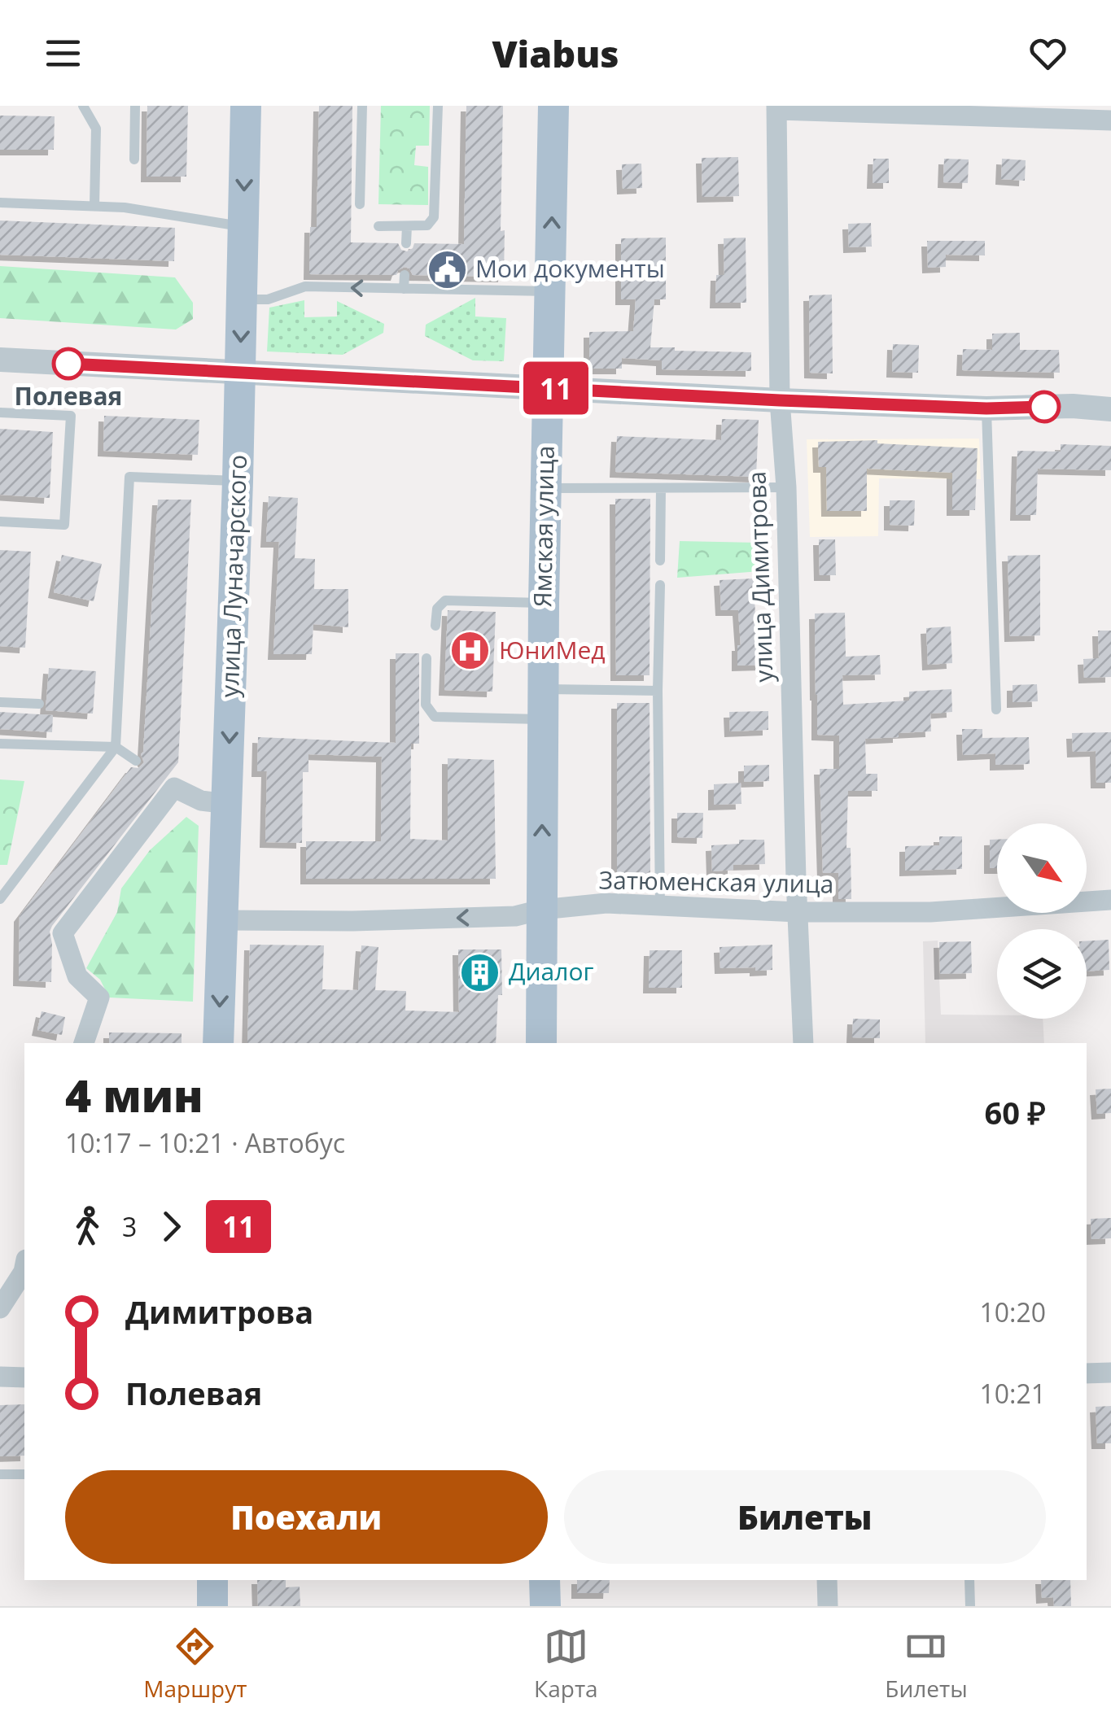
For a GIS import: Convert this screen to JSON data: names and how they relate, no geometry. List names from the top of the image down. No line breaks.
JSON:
{"streets":{"main road":["Ямская улица","улица Луначарского"],"street":["улица Димитрова","Затюменская улица"]},"crossings":[["Ямская улица","Затюменская улица"],["улица Луначарского","Затюменская улица"],["улица Димитрова","Затюменская улица"]],"one_way":["Ямская улица","улица Луначарского","Затюменская улица"],"places":{"public building":["Мои документы"],"other":["Полевая"],"hospital":["ЮниМед"],"building":["Диалог"]},"lines":["bus line 11"],"north":"bottom right","page":{"header":"Viabus","on_map":"11","heading":["4 мин","10:17 – 10:21 · Автобус","60 ₽"],"legs":["3","11"],"list":[{"name":"Димитрова","value":"10:20"},{"name":"Полевая","value":"10:21"}],"buttons":["Поехали","Билеты"],"tabs":["Маршрут","Карта","Билеты"]}}
